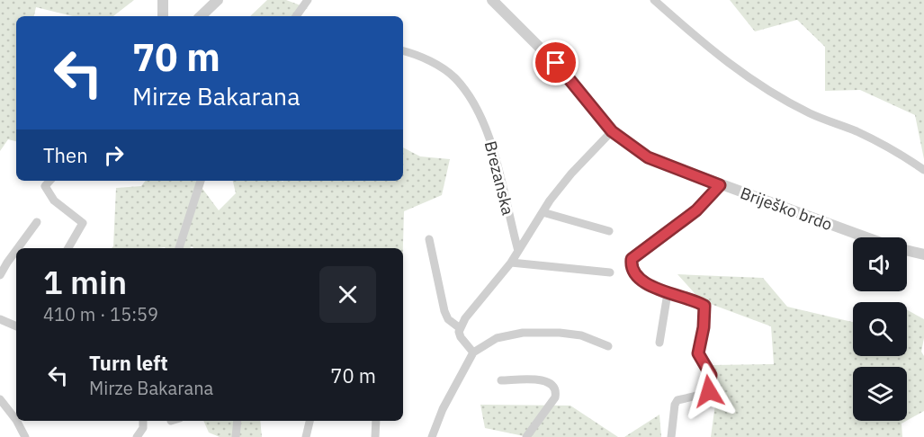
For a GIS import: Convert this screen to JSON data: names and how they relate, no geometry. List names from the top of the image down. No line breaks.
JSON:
{"streets":{"street":["Brezanska","Briješko brdo"]},"crossings":[["Brezanska","Briješko brdo"]],"page":{"turn":["70 m","Mirze Bakarana"],"then":"Then","heading":["1 min","410 m · 15:59"],"list":[{"name":"Turn left","note":"Mirze Bakarana","value":"70 m"}]}}
